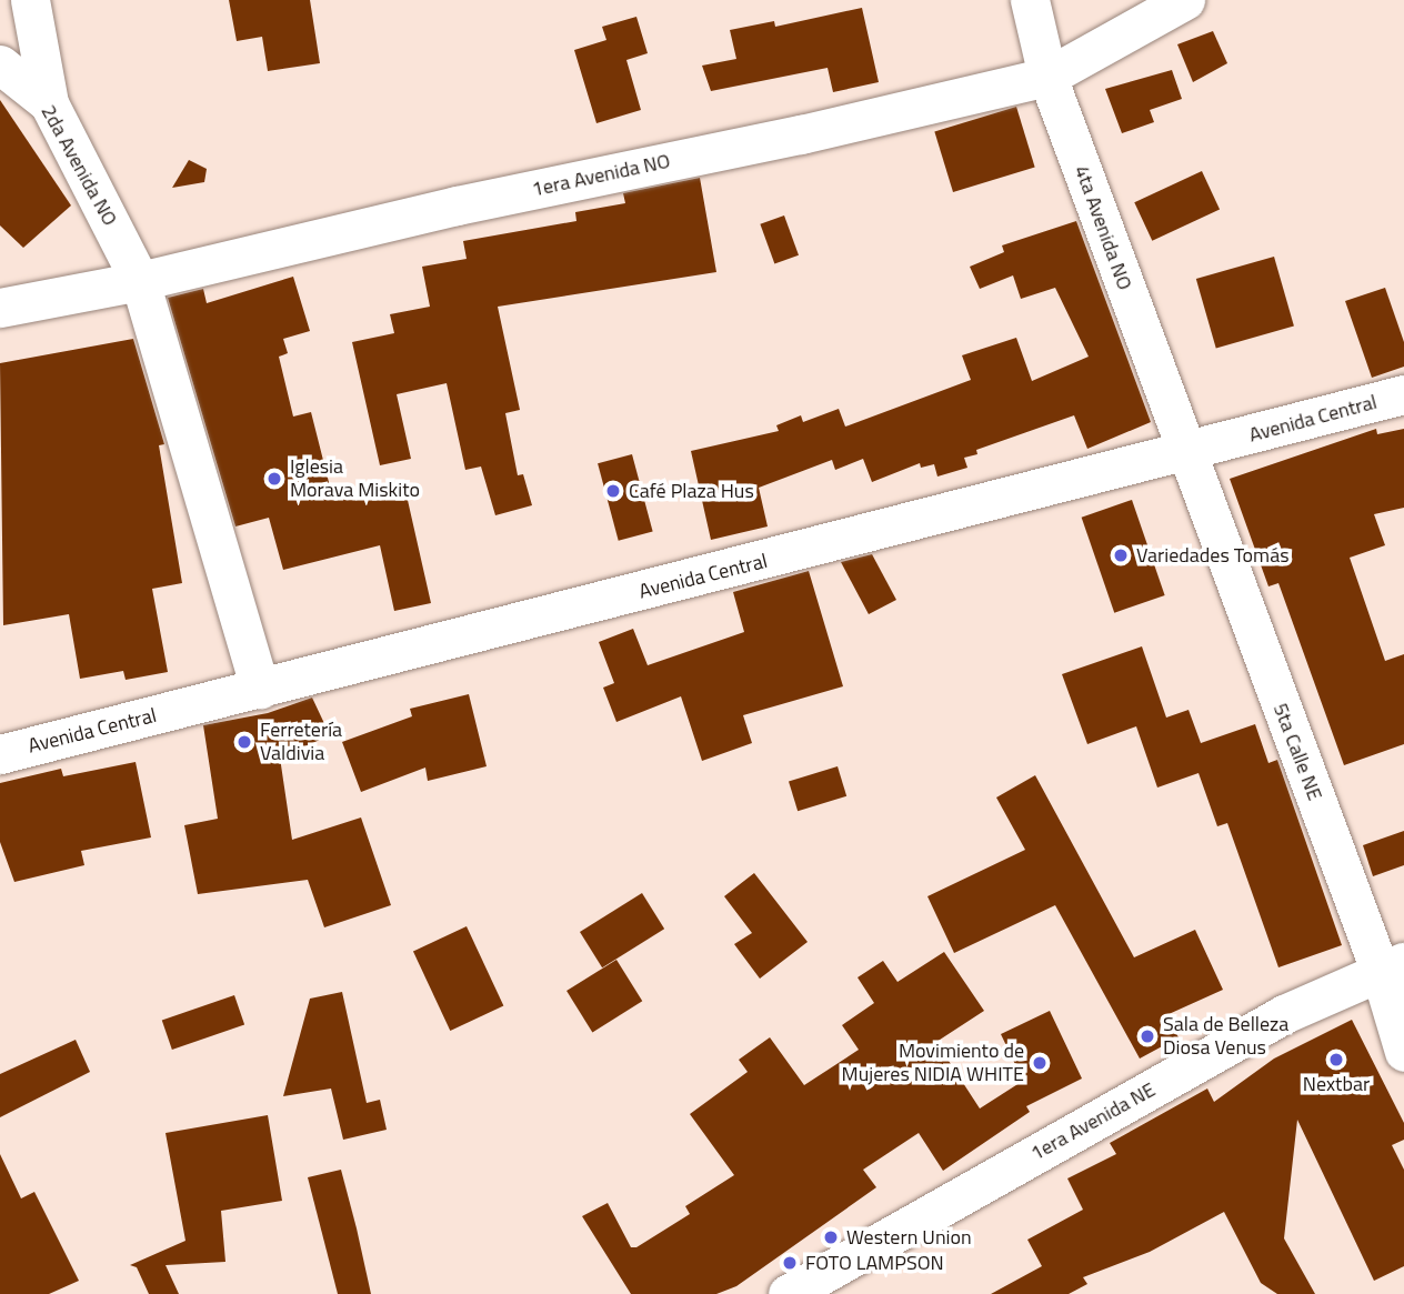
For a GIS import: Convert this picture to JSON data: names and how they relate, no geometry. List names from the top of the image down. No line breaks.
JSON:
{"streets":{"street":["2da Avenida NO","1era Avenida NO","4ta Avenida NO","Avenida Central","5ta Calle NE","1era Avenida NE"]},"crossings":[["2da Avenida NO","1era Avenida NO"],["2da Avenida NO","Avenida Central"],["1era Avenida NO","4ta Avenida NO"],["4ta Avenida NO","Avenida Central"],["4ta Avenida NO","5ta Calle NE"],["Avenida Central","5ta Calle NE"],["5ta Calle NE","1era Avenida NE"]],"places":["Iglesia Morava Miskito","Café Plaza Hus","Variedades Tomás","Ferretería Valdivia","Sala de Belleza Diosa Venus","Nextbar","Movimiento de Mujeres NIDIA WHITE","Western Union","FOTO LAMPSON"]}
